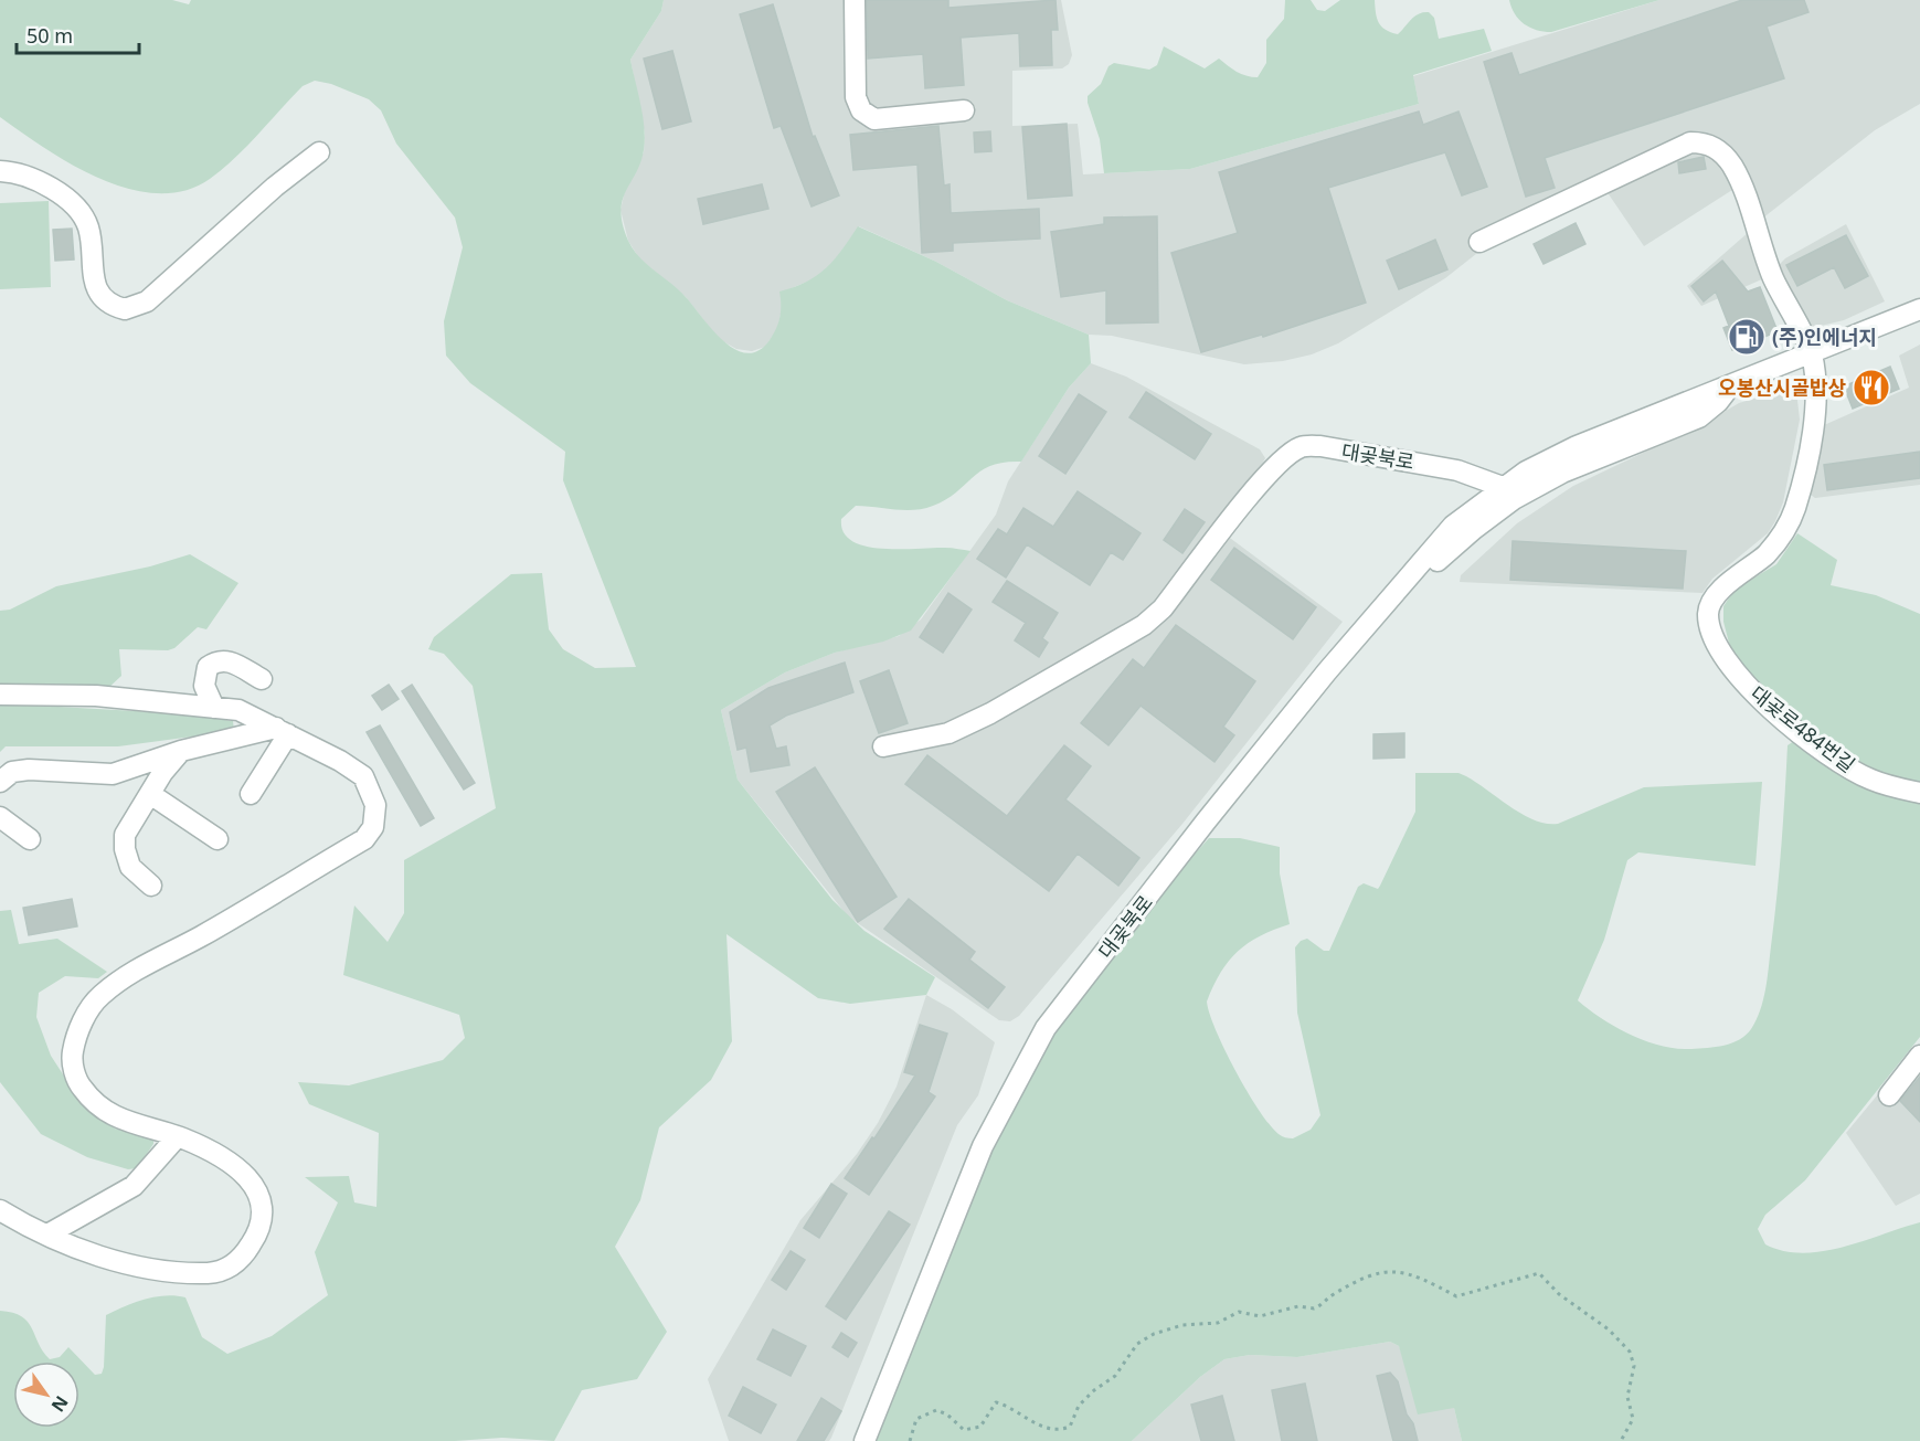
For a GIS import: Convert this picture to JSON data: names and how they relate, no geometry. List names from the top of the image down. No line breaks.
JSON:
{"streets":{"street":["대곶북로","대곶로484번길"]},"crossings":[["대곶북로","대곶로484번길"]],"places":{"fuel station":["(주)인에너지"],"restaurant":["오봉산시골밥상"]},"scale_bar":"50 m","north":"bottom right"}
